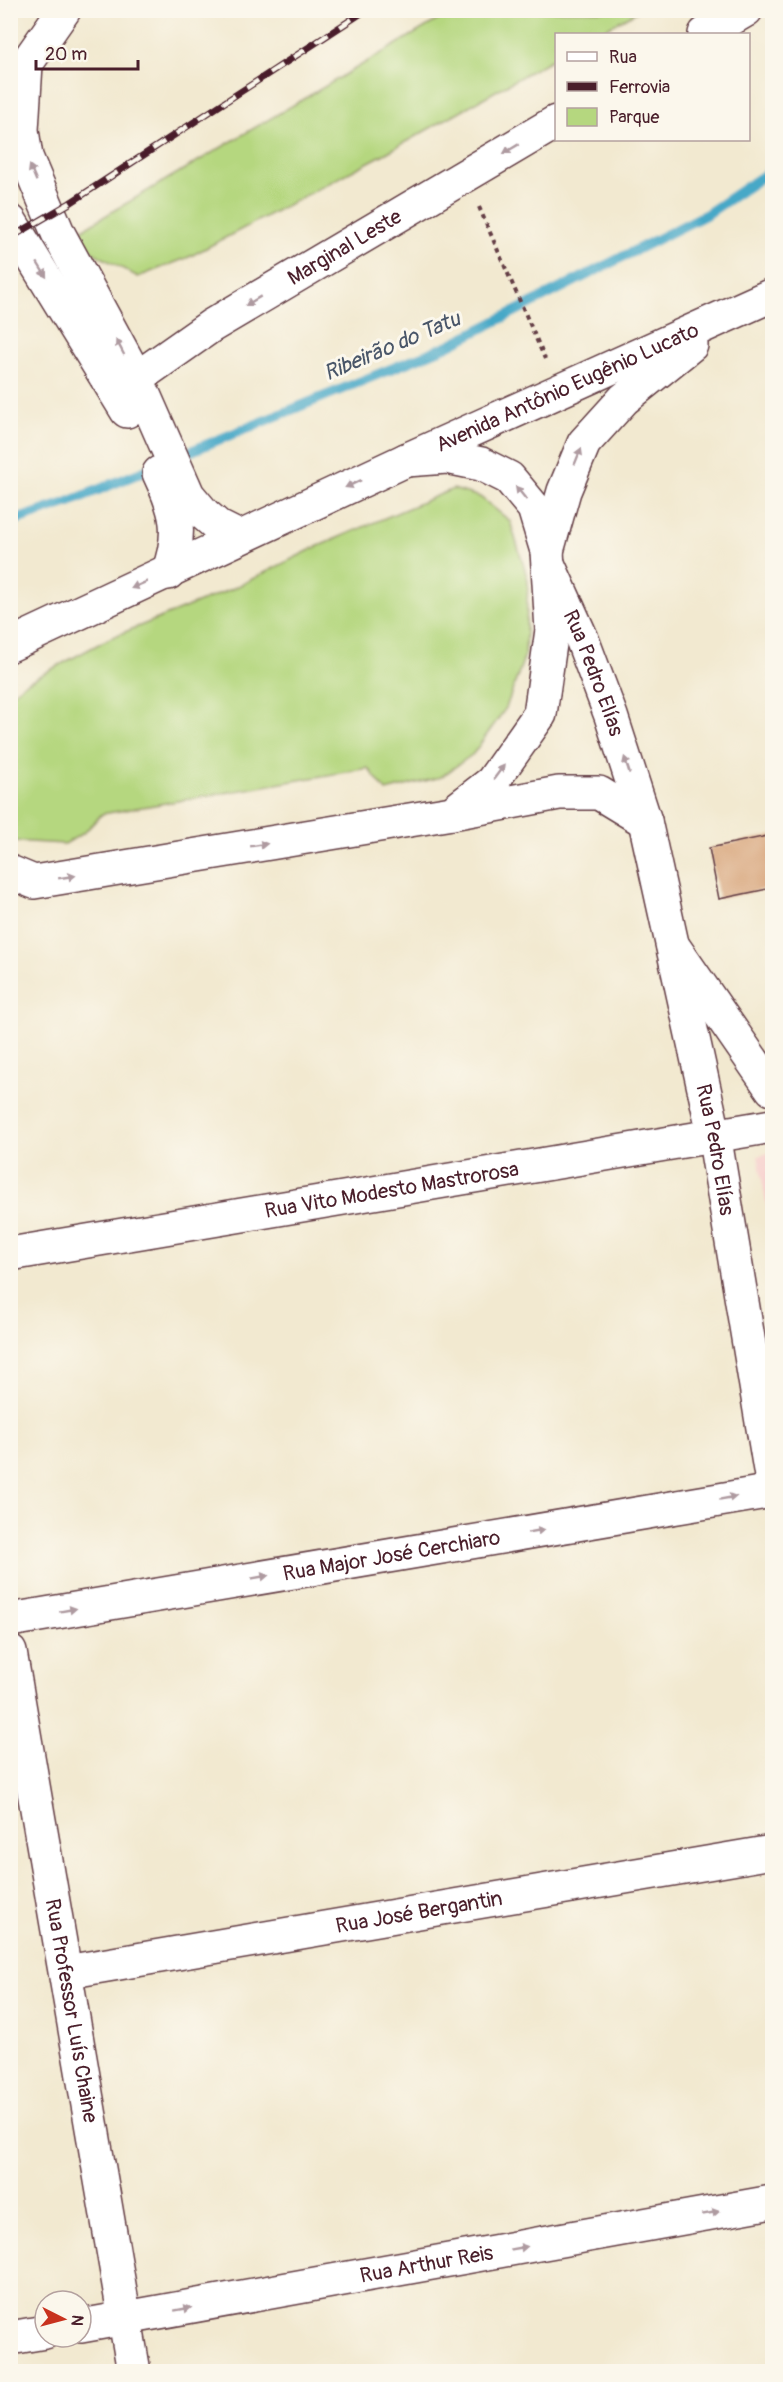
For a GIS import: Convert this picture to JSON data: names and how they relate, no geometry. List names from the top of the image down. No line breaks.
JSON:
{"streets":{"street":["Marginal Leste","Avenida Antônio Eugênio Lucato","Rua Pedro Elías","Rua Vito Modesto Mastrorosa","Rua Major José Cerchiaro","Rua José Bergantin","Rua Professor Luís Chaine","Rua Arthur Reis"]},"crossings":[["Avenida Antônio Eugênio Lucato","Rua Pedro Elías"],["Rua Pedro Elías","Rua Vito Modesto Mastrorosa"],["Rua José Bergantin","Rua Professor Luís Chaine"],["Rua Professor Luís Chaine","Rua Arthur Reis"]],"one_way":["Marginal Leste","Rua Major José Cerchiaro","Rua Arthur Reis"],"water":["Ribeirão do Tatu"],"legend":["Rua","Ferrovia","Parque"],"scale_bar":"20 m","north":"right"}
